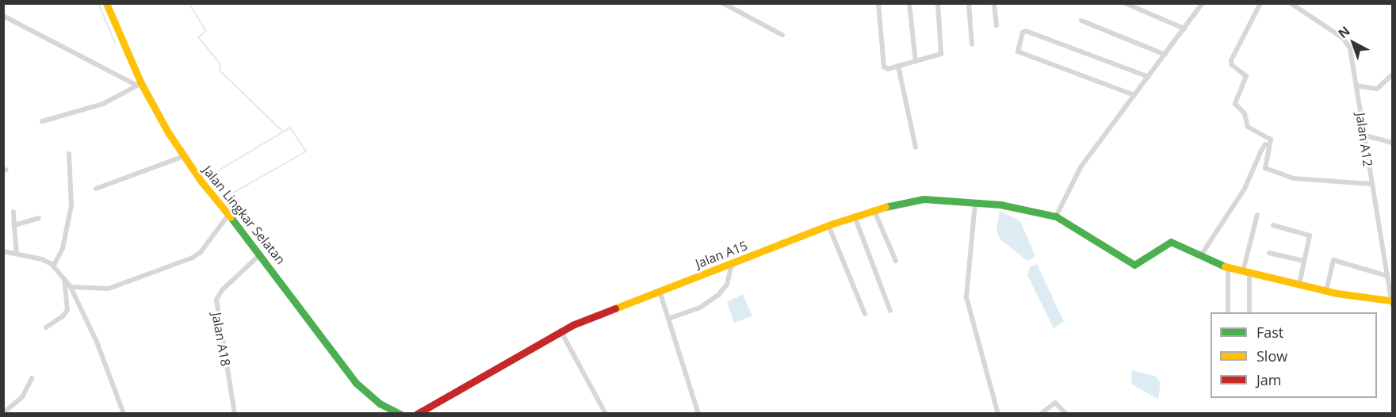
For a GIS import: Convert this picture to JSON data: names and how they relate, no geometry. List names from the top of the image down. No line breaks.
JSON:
{"streets":{"main road":["Jalan Lingkar Selatan","Jalan A15"],"street":["Jalan A12","Jalan A18"]},"crossings":[["Jalan Lingkar Selatan","Jalan A18"]],"legend":["Fast","Slow","Jam"],"north":"top left"}
